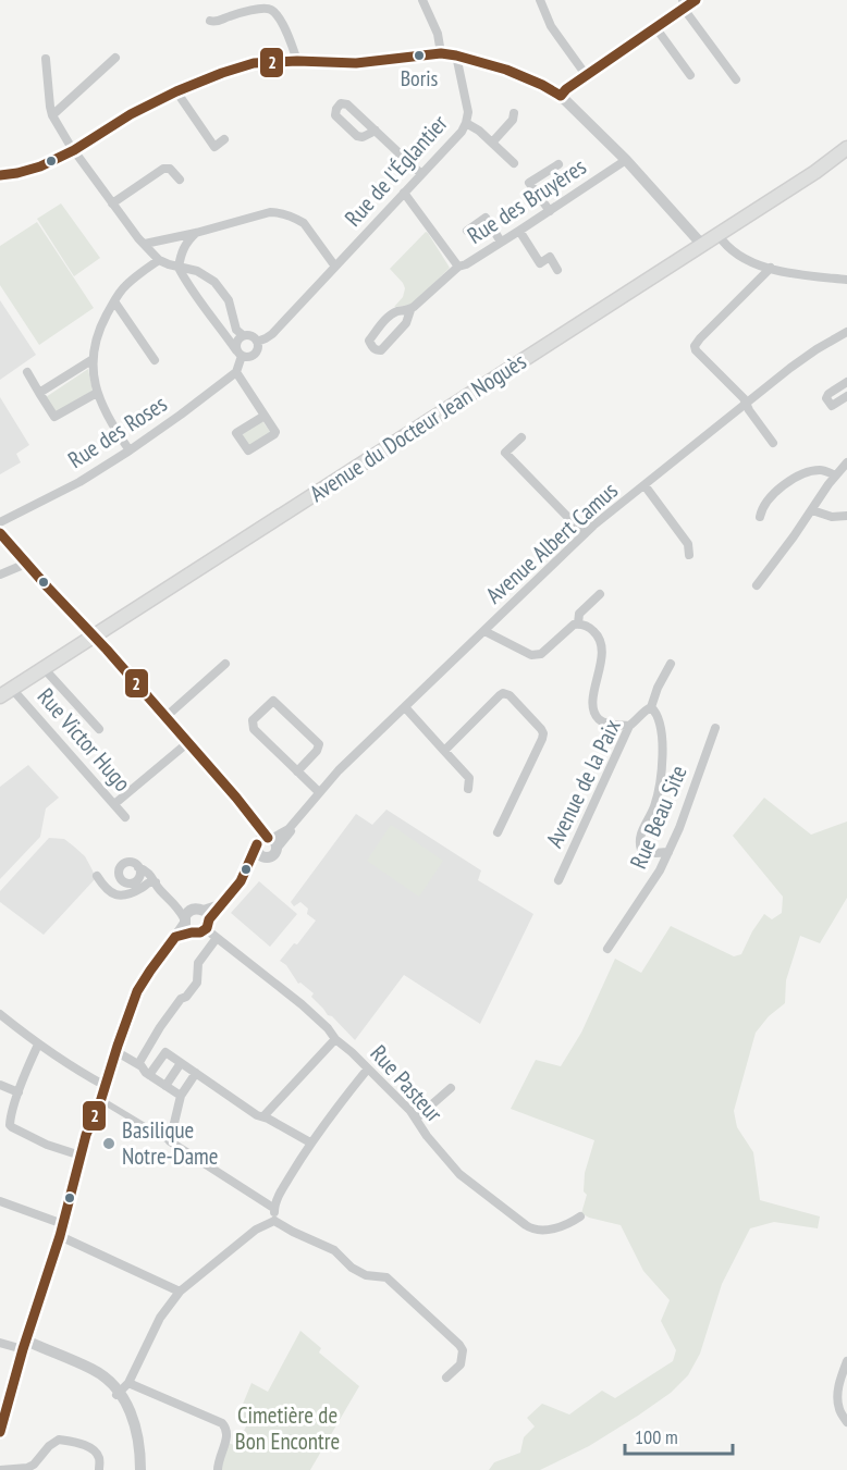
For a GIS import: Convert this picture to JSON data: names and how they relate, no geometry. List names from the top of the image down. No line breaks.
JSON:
{"streets":{"main road":["Avenue du Docteur Jean Noguès"],"street":["Rue de l'Églantier","Rue des Bruyères","Rue des Roses","Avenue Albert Camus","Rue Victor Hugo","Avenue de la Paix","Rue Beau Site","Rue Pasteur"]},"crossings":[["Rue de l'Églantier","Rue des Bruyères"],["Avenue du Docteur Jean Noguès","Rue Victor Hugo"]],"parks":["Cimetière de Bon Encontre"],"places":["Boris","Basilique Notre-Dame"],"lines":["transit line 2"],"scale_bar":"100 m"}
